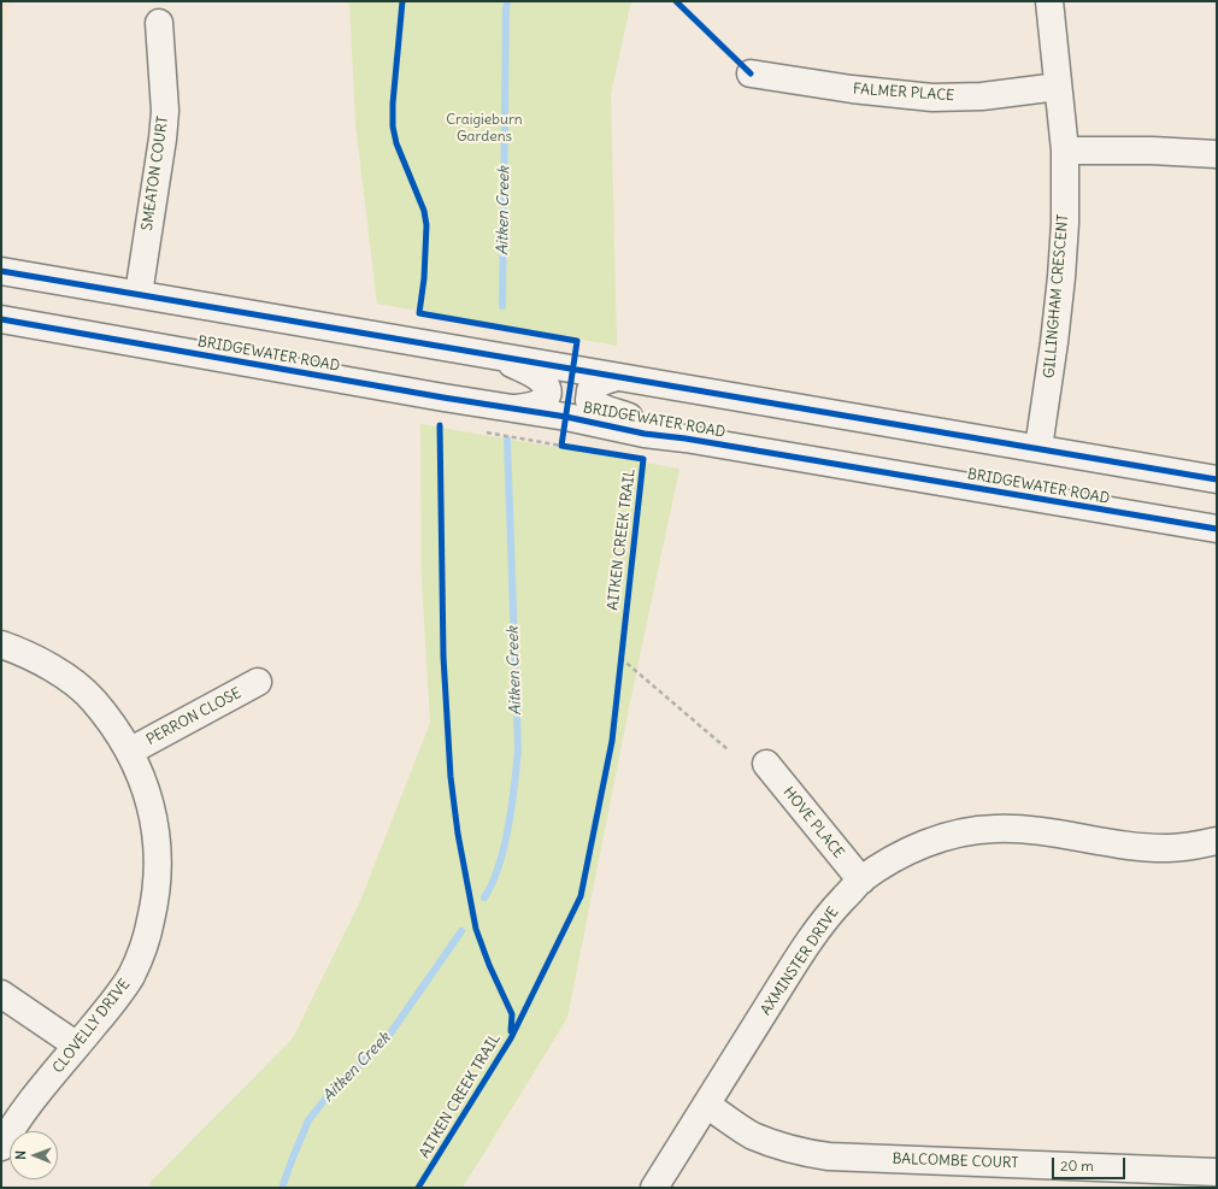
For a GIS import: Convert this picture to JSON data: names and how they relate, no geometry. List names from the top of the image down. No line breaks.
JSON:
{"streets":{"street":["FALMER PLACE","SMEATON COURT","GILLINGHAM CRESCENT","BRIDGEWATER ROAD","PERRON CLOSE","HOVE PLACE","AXMINSTER DRIVE","CLOVELLY DRIVE","BALCOMBE COURT"],"cycle path":["AITKEN CREEK TRAIL"]},"crossings":[["FALMER PLACE","GILLINGHAM CRESCENT"],["PERRON CLOSE","CLOVELLY DRIVE"],["HOVE PLACE","AXMINSTER DRIVE"],["AXMINSTER DRIVE","BALCOMBE COURT"]],"water":["Aitken Creek"],"parks":["Craigieburn Gardens"],"scale_bar":"20 m","north":"left"}
